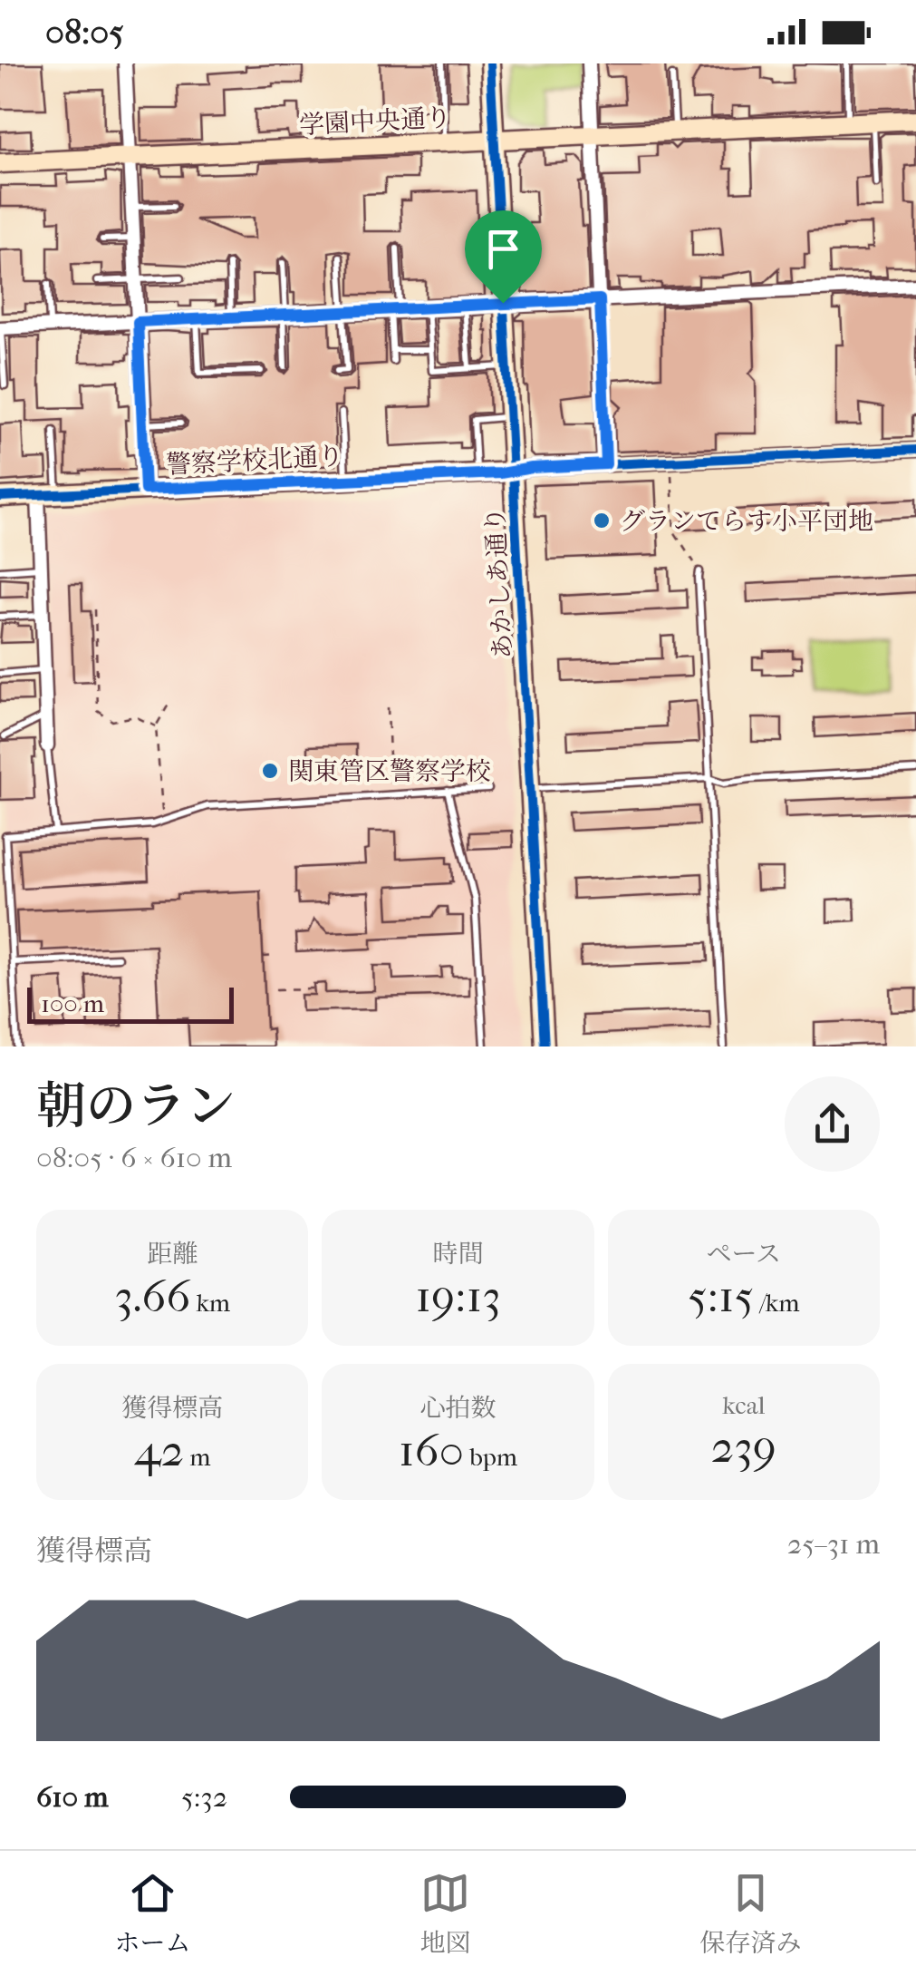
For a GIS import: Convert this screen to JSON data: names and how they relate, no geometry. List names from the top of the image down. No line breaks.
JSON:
{"streets":{"street":["学園中央通り","警察学校北通り","あかしあ通り"]},"crossings":[["学園中央通り","あかしあ通り"],["警察学校北通り","あかしあ通り"]],"places":["グランてらす小平団地","関東管区警察学校"],"scale_bar":"100 m","page":{"status":"08:05","scale":"100 m","heading":["朝のラン","08:05 · 6 × 610 m"],"stats":[["距離","3.66 km"],["時間","19:13"],["ペース","5:15 /km"],["獲得標高","42 m"],["心拍数","160 bpm"],["kcal","239"]],"chart":["獲得標高","25–31 m"],"list":[{"name":"610 m","note":"5:32"}],"tabs":["ホーム","地図","保存済み"]}}
